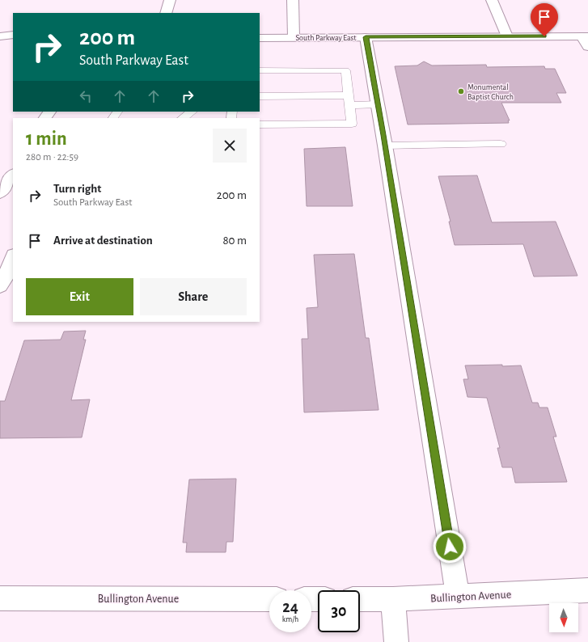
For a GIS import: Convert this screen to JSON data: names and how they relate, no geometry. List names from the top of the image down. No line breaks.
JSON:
{"streets":{"street":["South Parkway East","Bullington Avenue"]},"places":["Monumental Baptist Church"],"north":"bottom","page":{"turn":["200 m","South Parkway East"],"heading":["1 min","280 m · 22:59"],"list":[{"name":"Turn right","note":"South Parkway East","value":"200 m"},{"name":"Arrive at destination","value":"80 m"}],"buttons":["Exit","Share"],"speed":"24 km/h","limit":"30"}}
